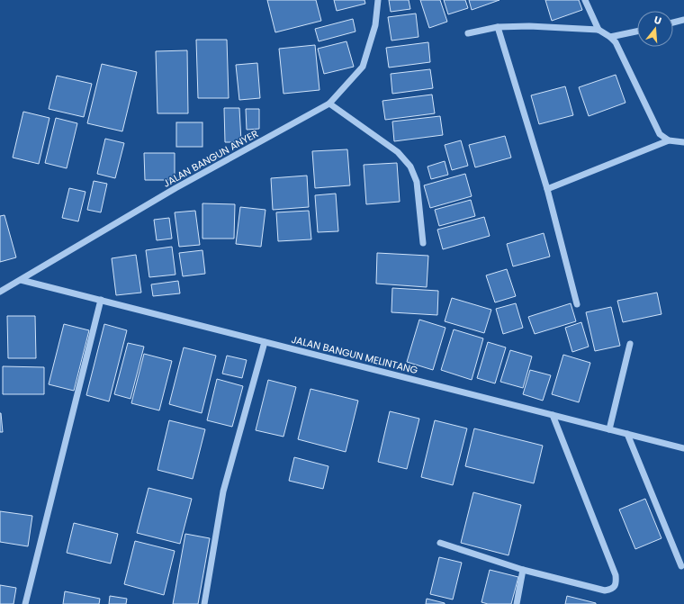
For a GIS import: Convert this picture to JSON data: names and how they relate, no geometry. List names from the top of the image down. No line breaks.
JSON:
{"streets":{"street":["JALAN BANGUN ANYER","JALAN BANGUN MELINTANG"]},"crossings":[["JALAN BANGUN ANYER","JALAN BANGUN MELINTANG"]],"north":"top"}
